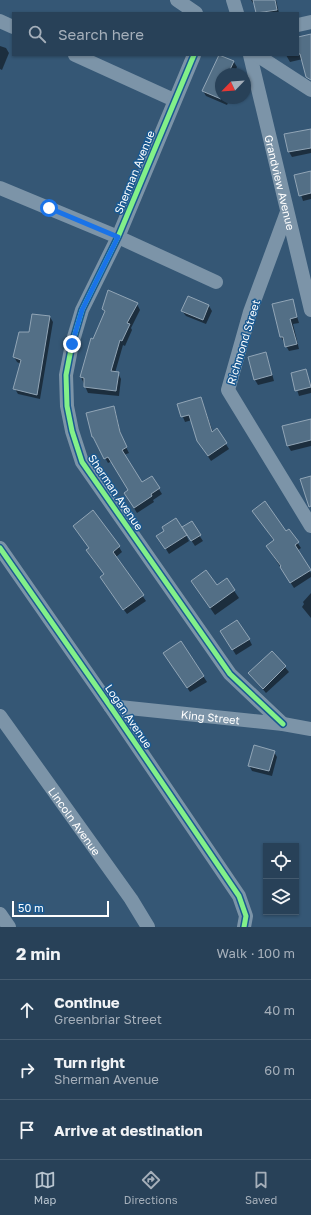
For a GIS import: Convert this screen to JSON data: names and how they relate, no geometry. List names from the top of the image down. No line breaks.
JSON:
{"streets":{"street":["Sherman Avenue","Grandview Avenue","Richmond Street","Logan Avenue","King Street","Lincoln Avenue"]},"crossings":[["Sherman Avenue","King Street"],["Grandview Avenue","Richmond Street"],["Logan Avenue","King Street"]],"scale_bar":"50 m","north":"bottom left","page":{"search":"Search here","scale":"50 m","heading":["2 min","Walk · 100 m"],"list":[["Continue","Greenbriar Street","40 m"],["Turn right","Sherman Avenue","60 m"],"Arrive at destination"],"nav":["Map","Directions","Saved"]}}
